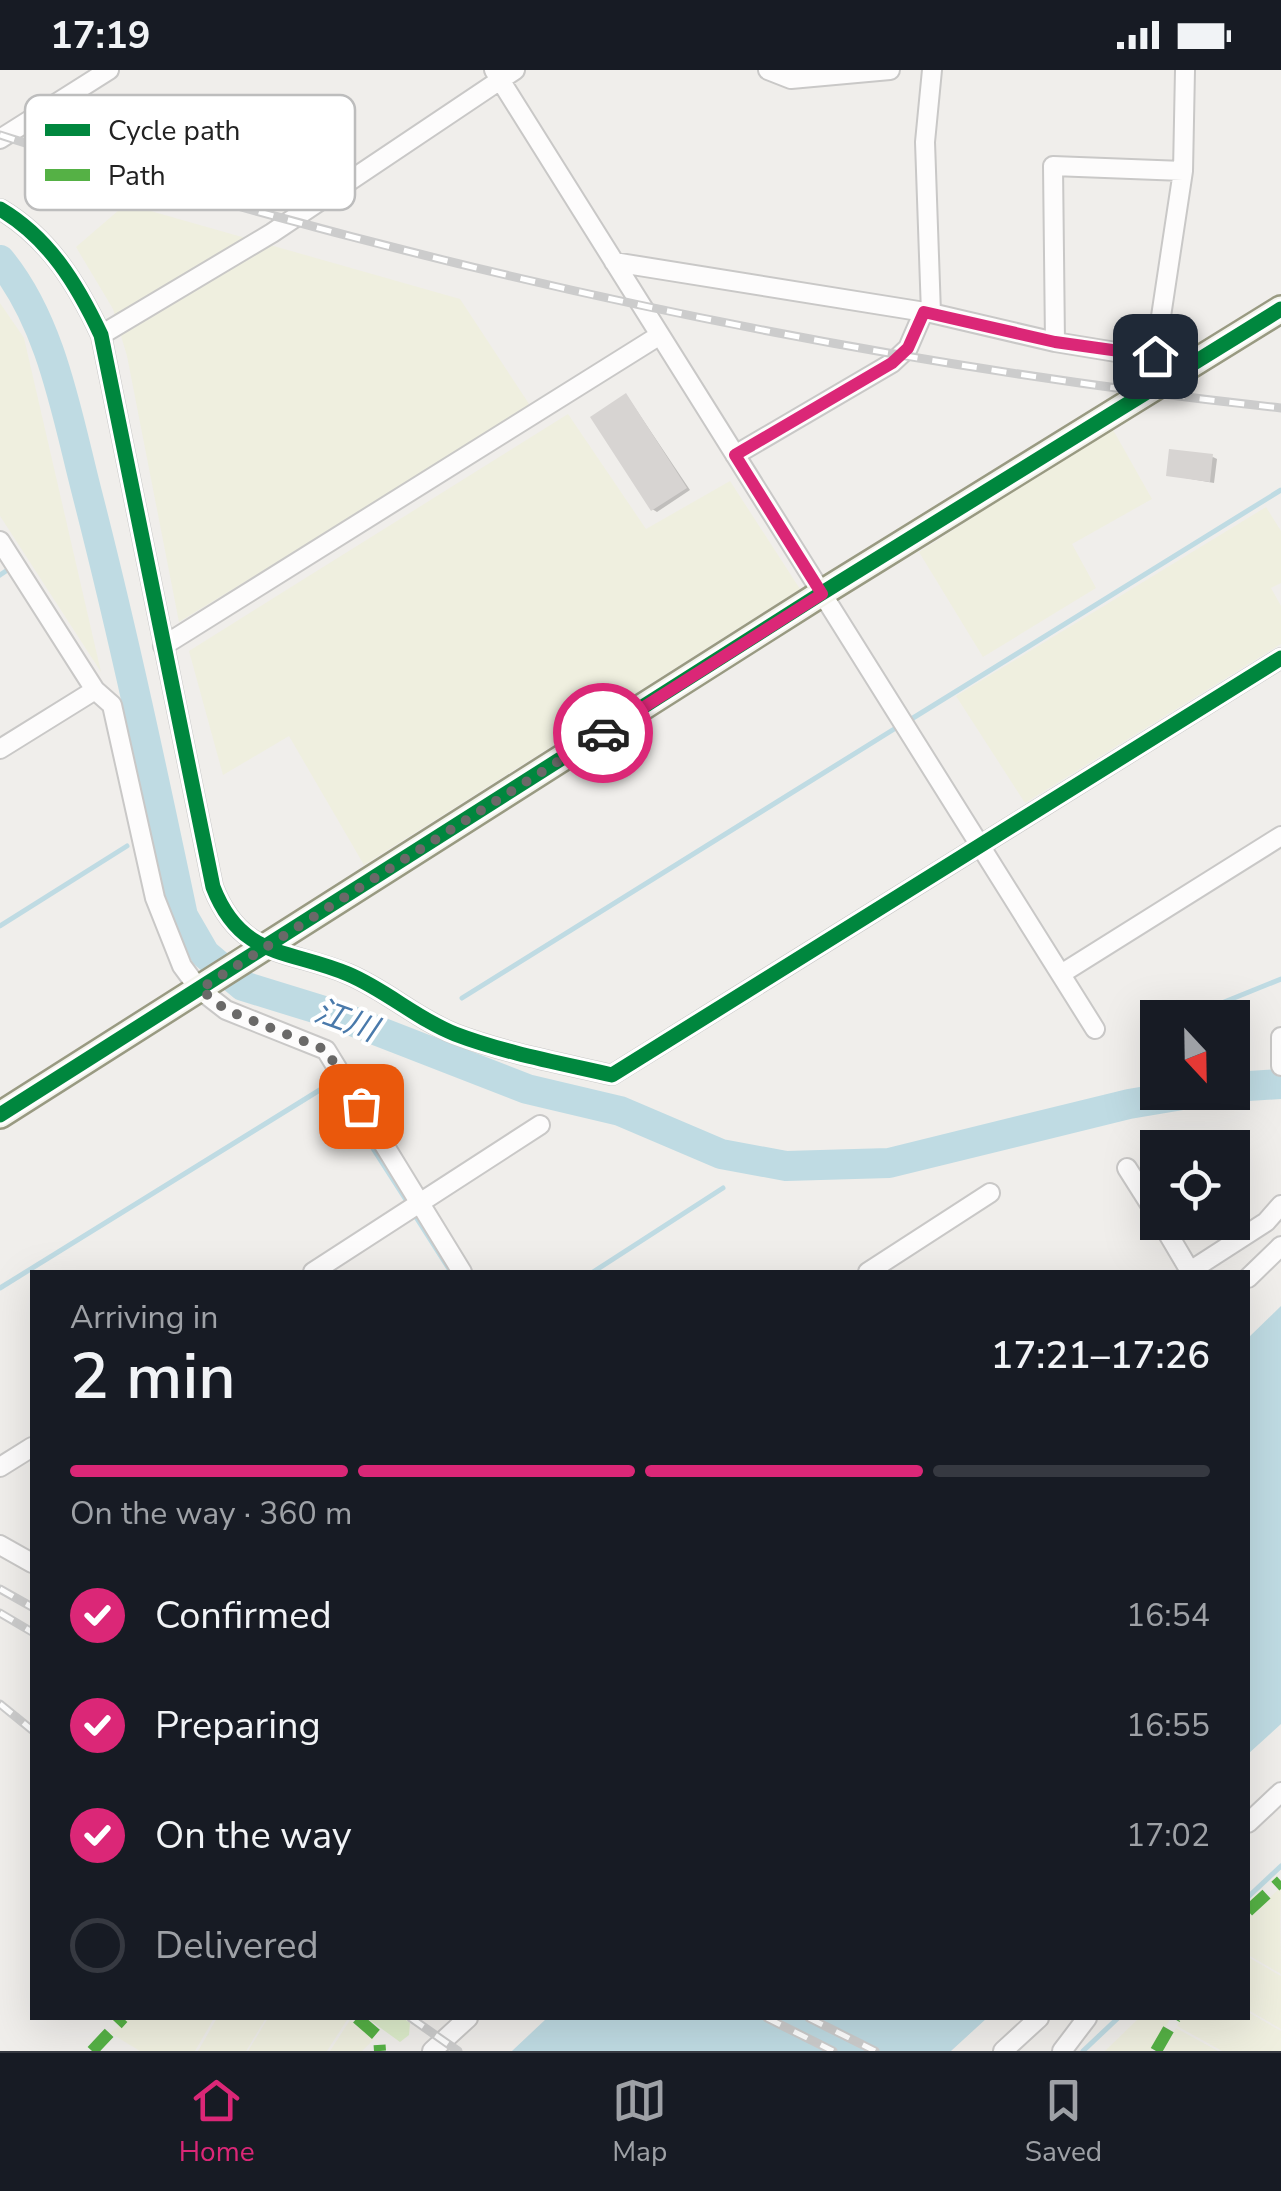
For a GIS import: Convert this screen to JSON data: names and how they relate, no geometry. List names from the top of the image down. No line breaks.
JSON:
{"water":["江川"],"legend":["Cycle path","Path"],"north":"bottom","page":{"status":"17:19","heading":["2 min","Arriving in","17:21–17:26"],"bar":"On the way · 360 m","list":[["Confirmed","16:54"],["Preparing","16:55"],["On the way","17:02"],"Delivered"],"tabs":["Home","Map","Saved"]}}
